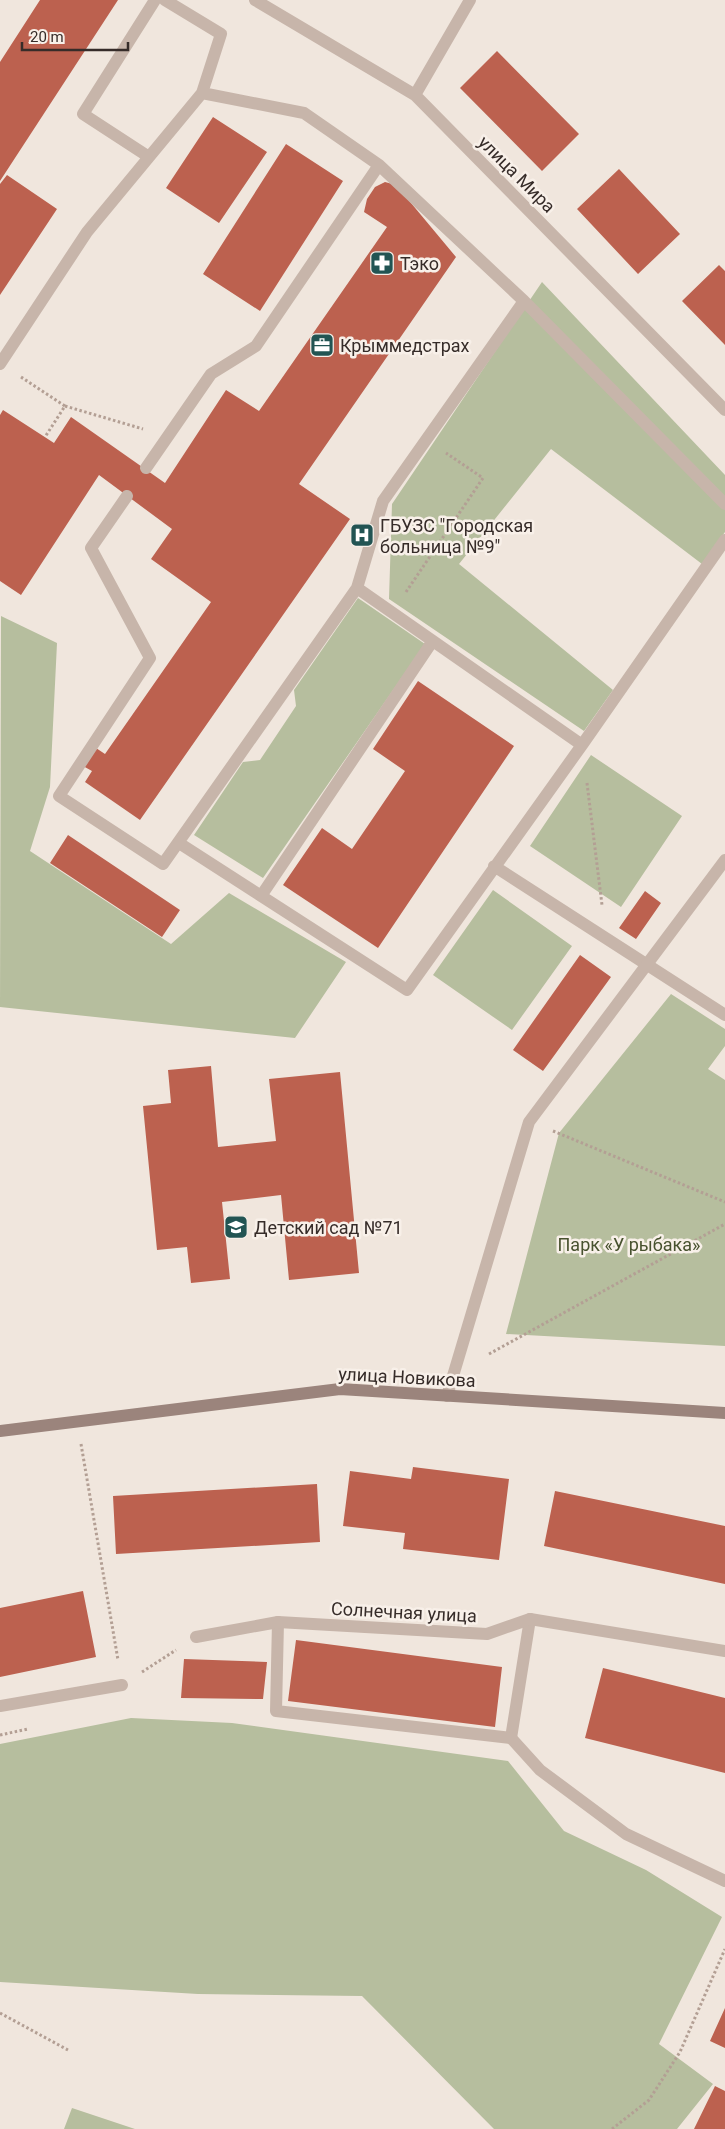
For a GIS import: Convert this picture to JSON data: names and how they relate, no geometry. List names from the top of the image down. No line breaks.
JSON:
{"streets":{"main road":["улица Новикова"],"street":["улица Мира","Солнечная улица"]},"parks":["Парк «У рыбака»"],"places":{"pharmacy":["Тэко"],"office":["Крыммедстрах"],"hospital":["ГБУЗС \"Городская больница №9\""],"school or university":["Детский сад №71"]},"scale_bar":"20 m"}
